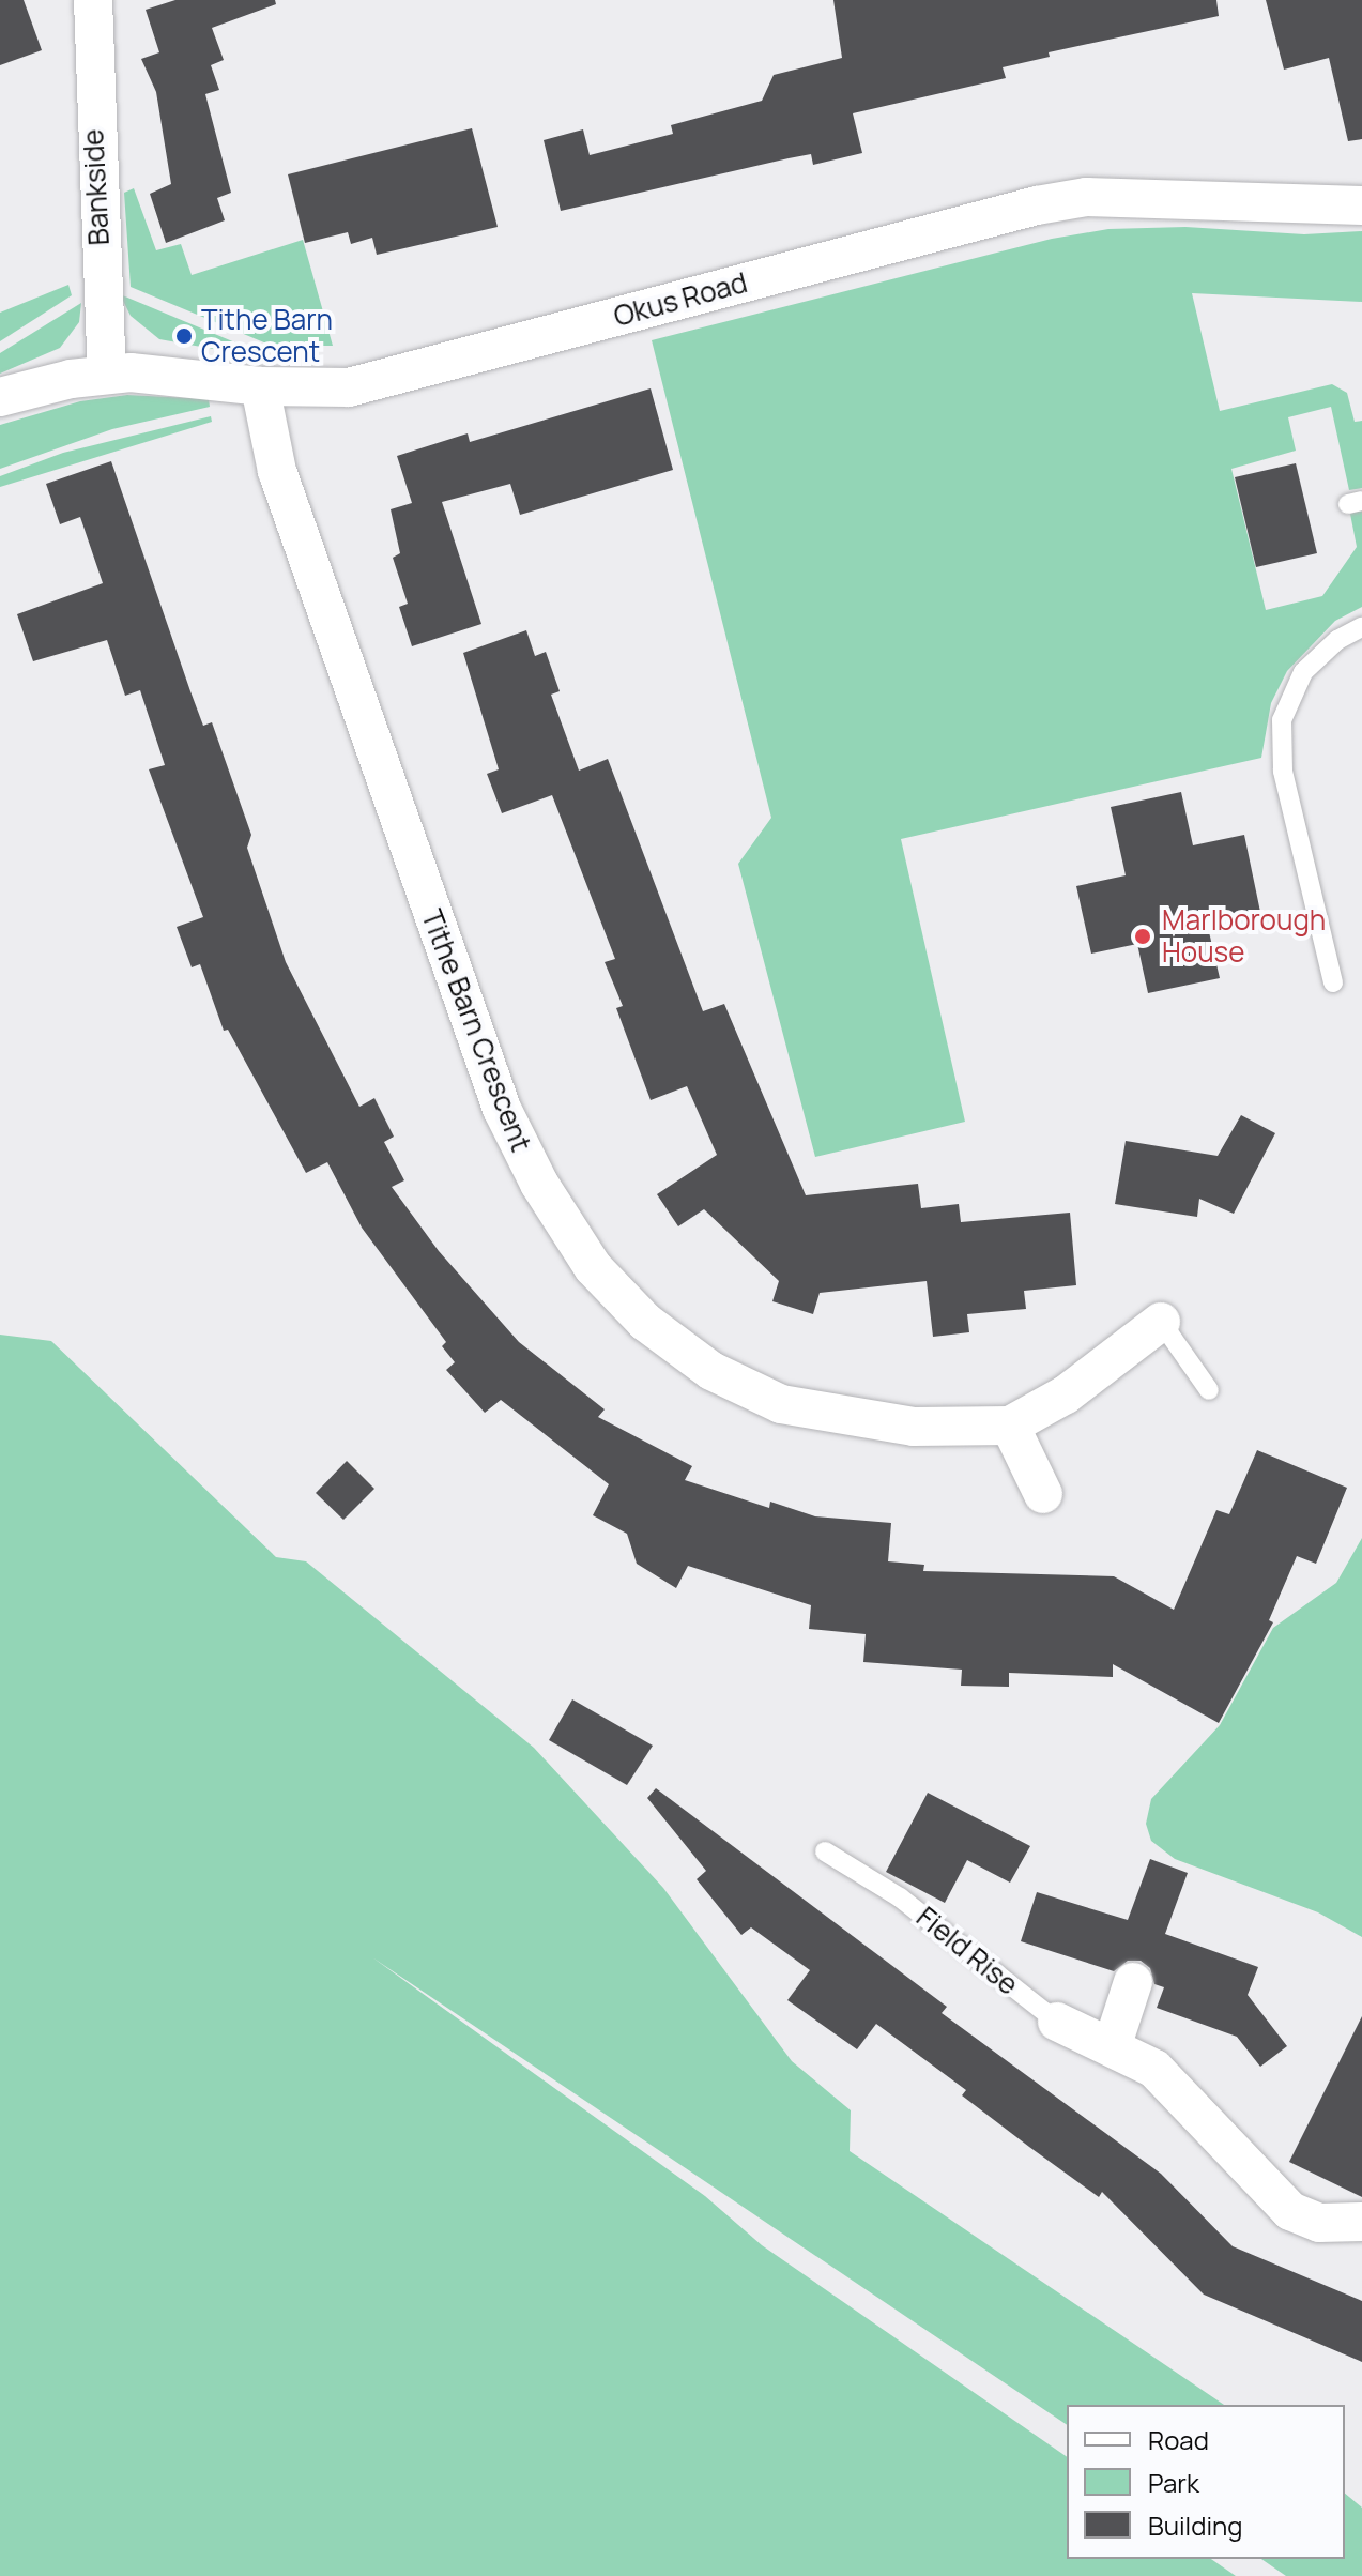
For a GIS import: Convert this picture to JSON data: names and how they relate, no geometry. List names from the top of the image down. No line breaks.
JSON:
{"streets":{"street":["Bankside","Okus Road","Tithe Barn Crescent","Field Rise"]},"crossings":[["Bankside","Okus Road"],["Okus Road","Tithe Barn Crescent"]],"places":["Tithe Barn Crescent","Marlborough House"],"legend":["Road","Park","Building"]}
